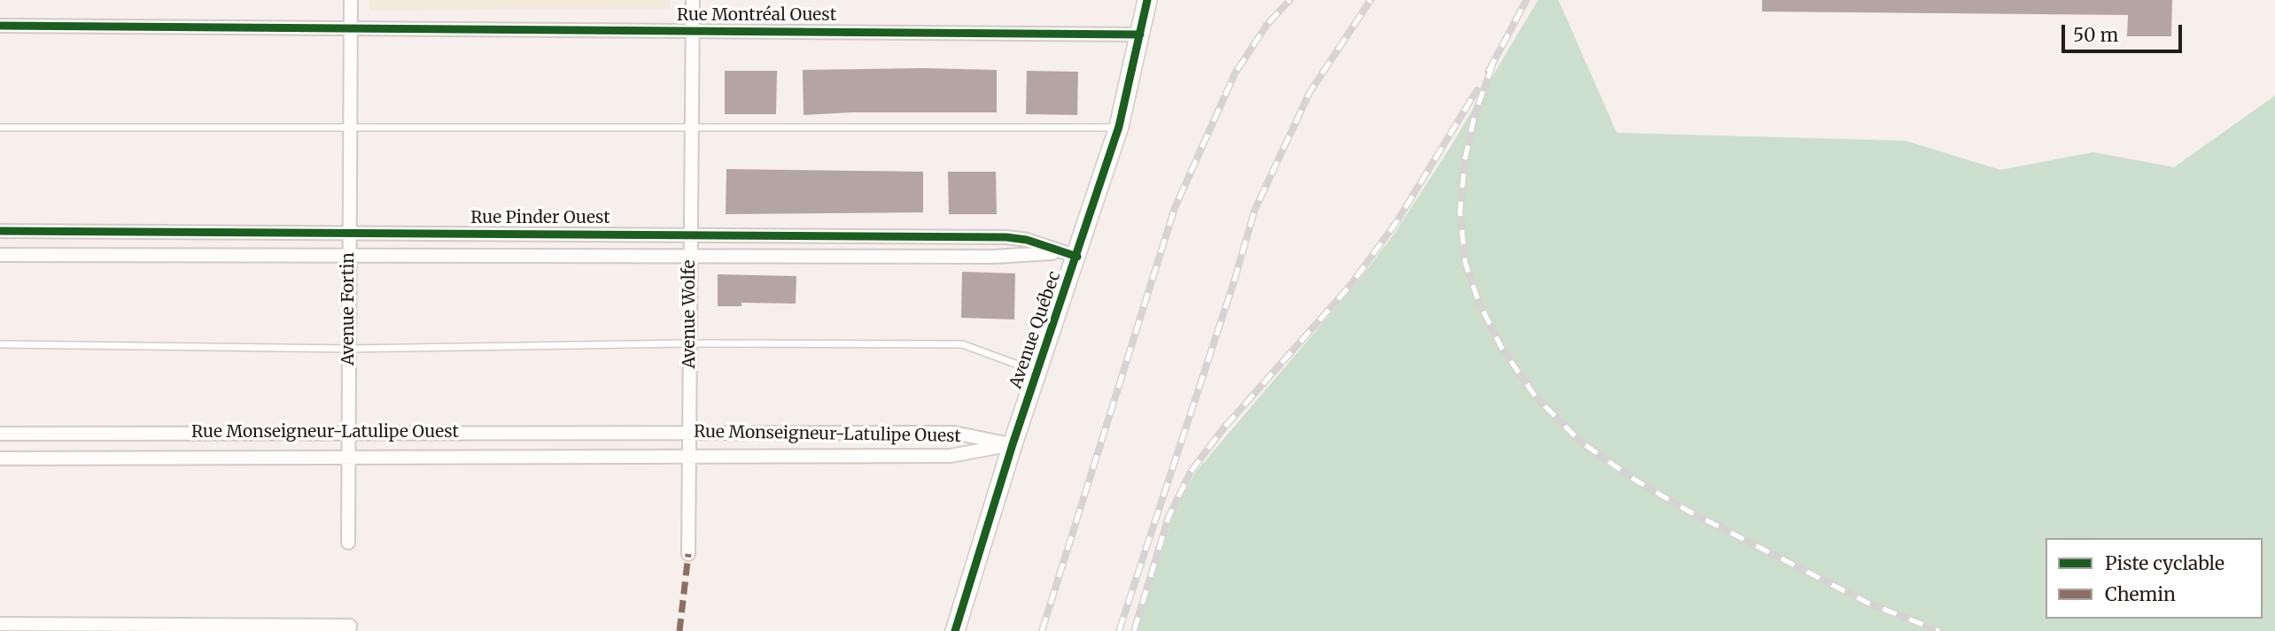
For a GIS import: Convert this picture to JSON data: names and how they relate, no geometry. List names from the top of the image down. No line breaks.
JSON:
{"streets":{"main road":["Avenue Québec"],"street":["Rue Montréal Ouest","Rue Pinder Ouest","Avenue Fortin","Avenue Wolfe","Rue Monseigneur-Latulipe Ouest"]},"crossings":[["Rue Montréal Ouest","Avenue Fortin"],["Rue Montréal Ouest","Avenue Wolfe"],["Rue Montréal Ouest","Avenue Québec"],["Rue Pinder Ouest","Avenue Fortin"],["Rue Pinder Ouest","Avenue Wolfe"],["Rue Pinder Ouest","Avenue Québec"],["Avenue Fortin","Rue Monseigneur-Latulipe Ouest"],["Avenue Wolfe","Rue Monseigneur-Latulipe Ouest"],["Avenue Québec","Rue Monseigneur-Latulipe Ouest"]],"legend":["Piste cyclable","Chemin"],"scale_bar":"50 m"}
